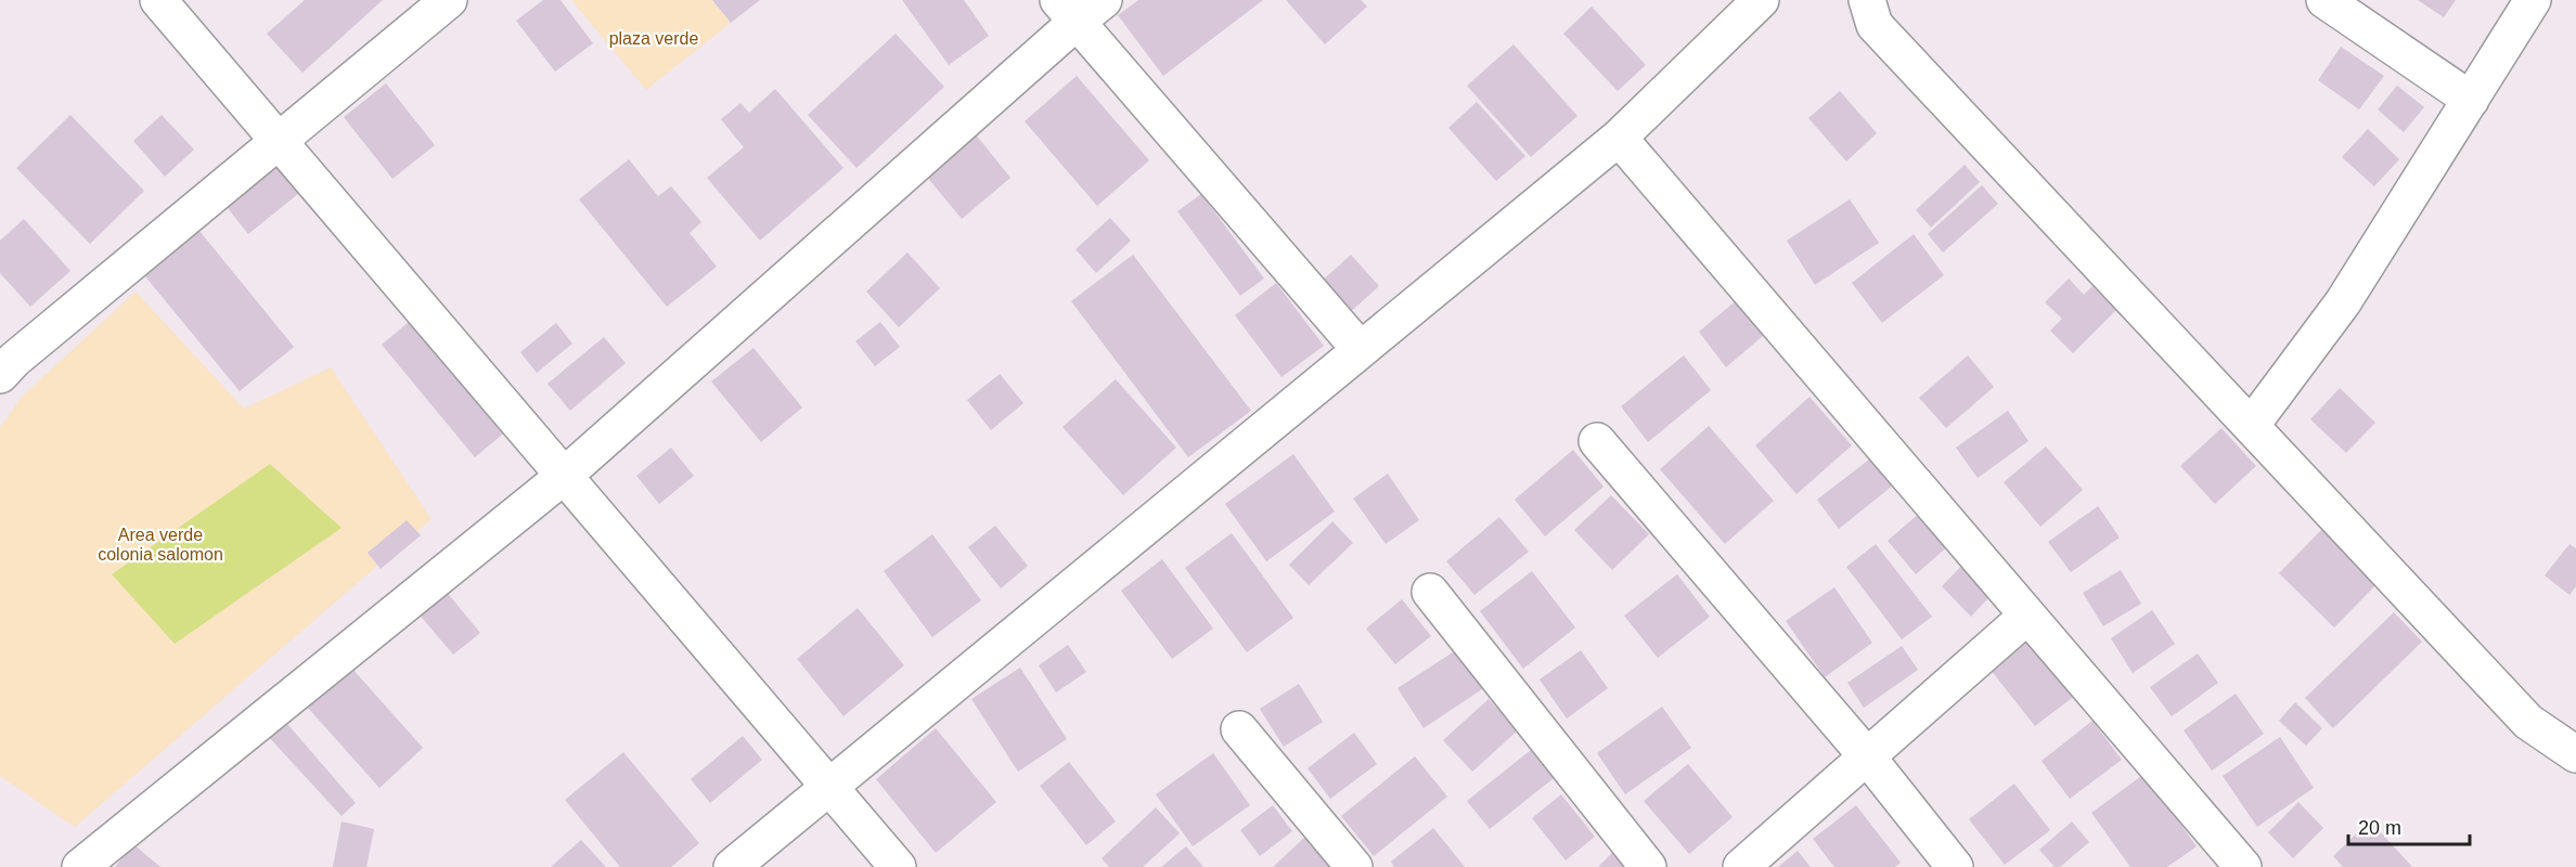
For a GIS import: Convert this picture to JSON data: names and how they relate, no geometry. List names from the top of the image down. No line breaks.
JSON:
{"parks":["plaza verde","Area verde colonia salomon"],"scale_bar":"20 m"}
